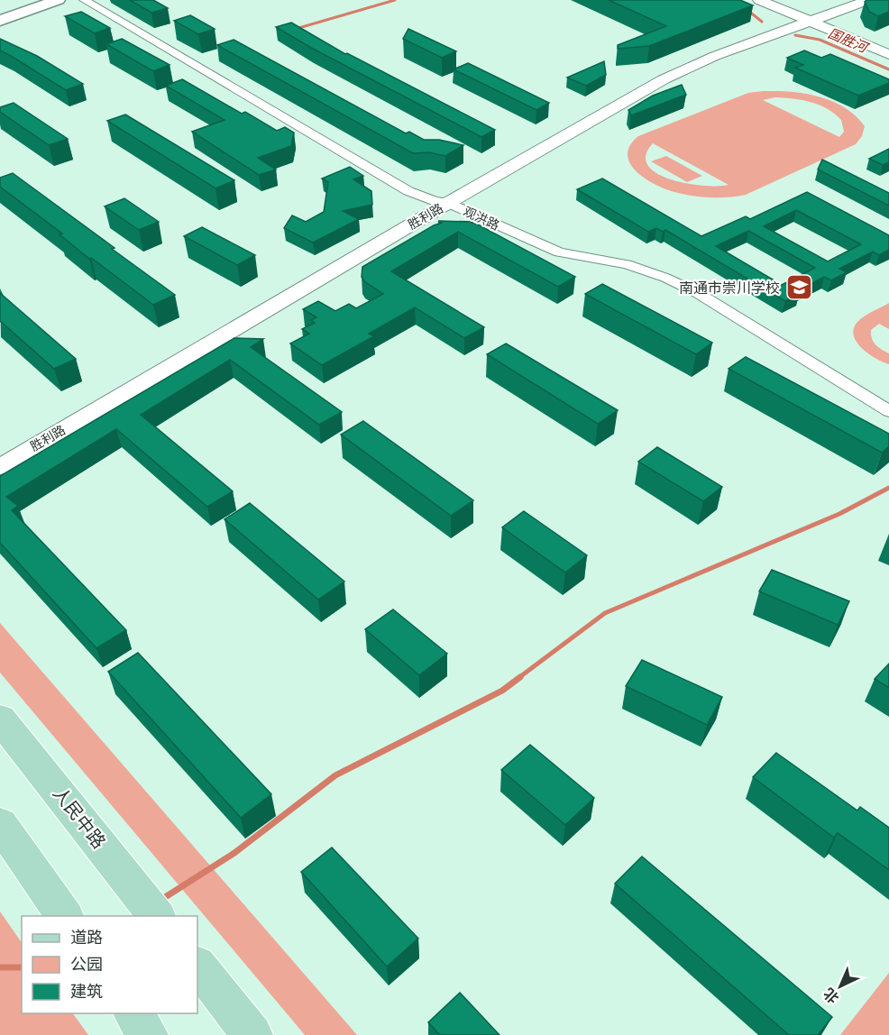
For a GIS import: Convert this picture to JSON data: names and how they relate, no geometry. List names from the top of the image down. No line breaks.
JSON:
{"streets":{"main road":["人民中路"],"street":["胜利路","观洪路"]},"crossings":[["胜利路","观洪路"]],"water":["国胜河"],"places":{"school or university":["南通市崇川学校"]},"legend":["道路","公园","建筑"],"north":"bottom left"}
